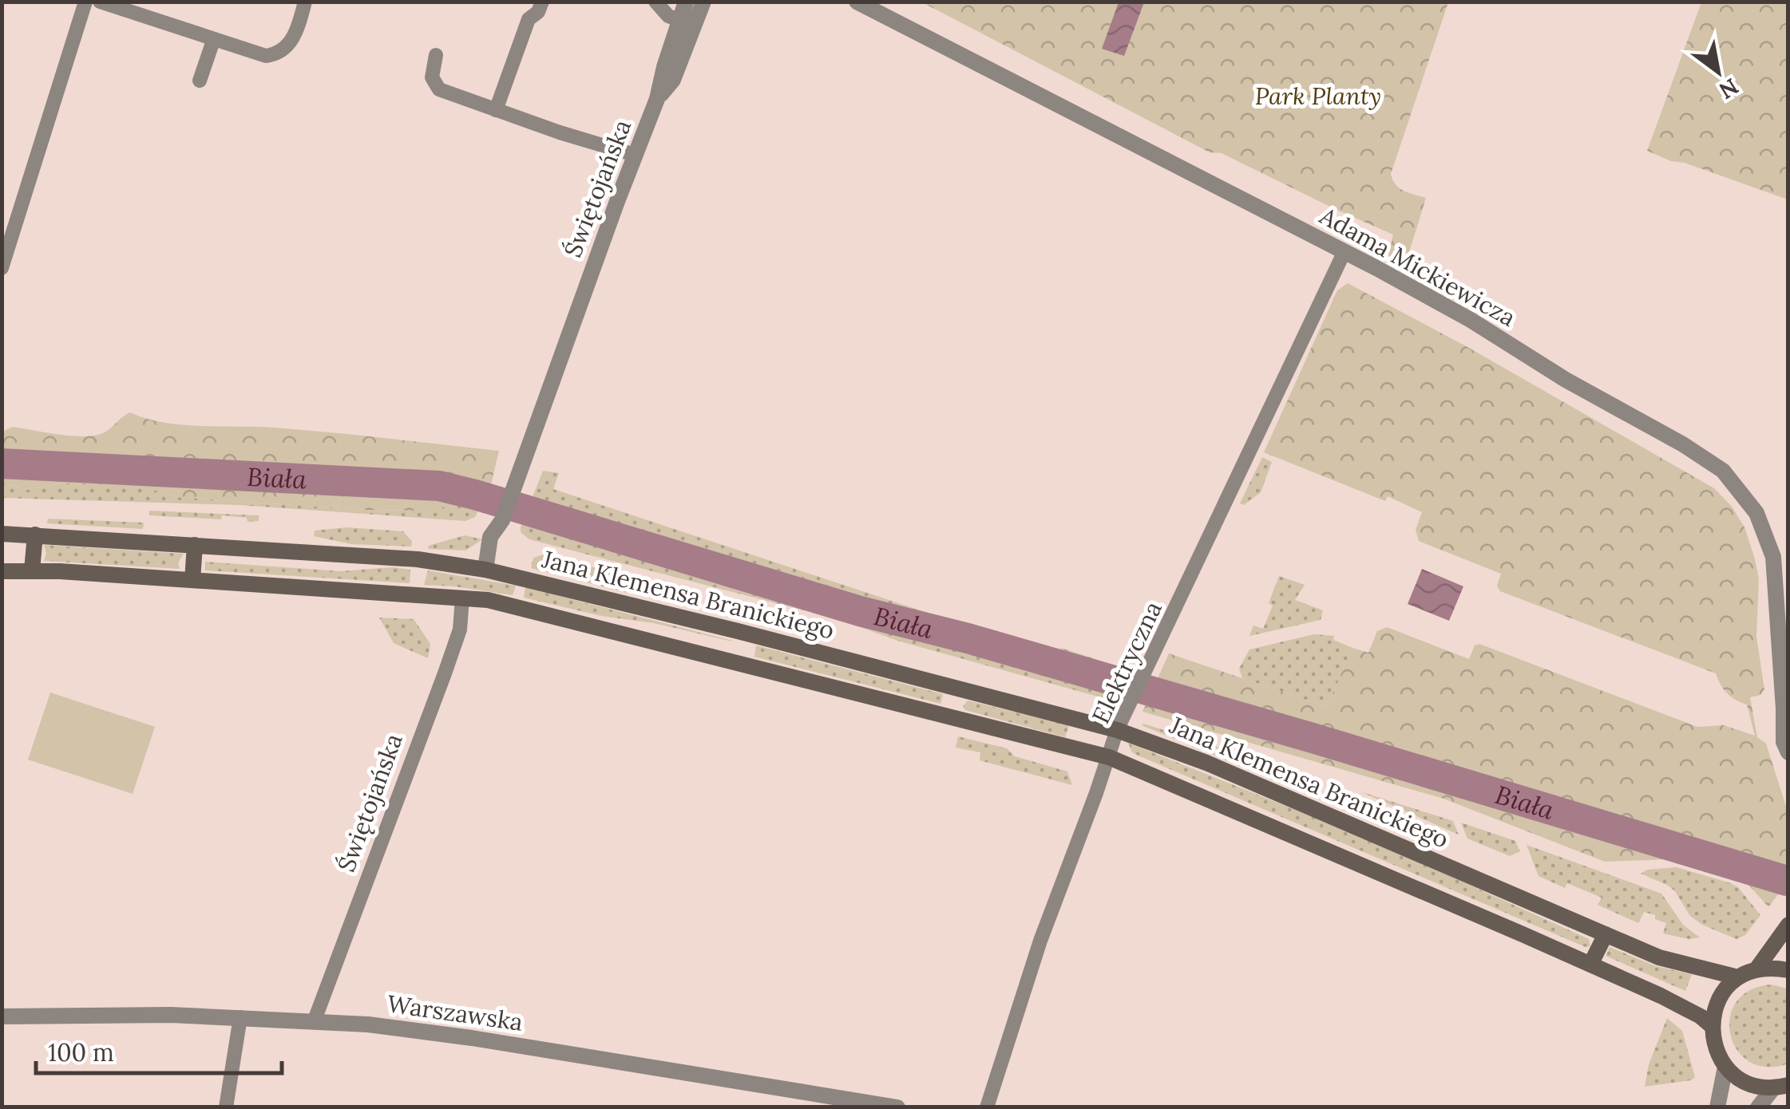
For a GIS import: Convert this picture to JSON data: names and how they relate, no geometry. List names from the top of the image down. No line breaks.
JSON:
{"streets":{"main road":["Jana Klemensa Branickiego"],"street":["Świętojańska","Adama Mickiewicza","Elektryczna","Warszawska"]},"crossings":[["Świętojańska","Jana Klemensa Branickiego"],["Świętojańska","Warszawska"],["Adama Mickiewicza","Elektryczna"],["Jana Klemensa Branickiego","Elektryczna"]],"water":["Biała"],"parks":["Park Planty"],"scale_bar":"100 m","north":"bottom right"}
